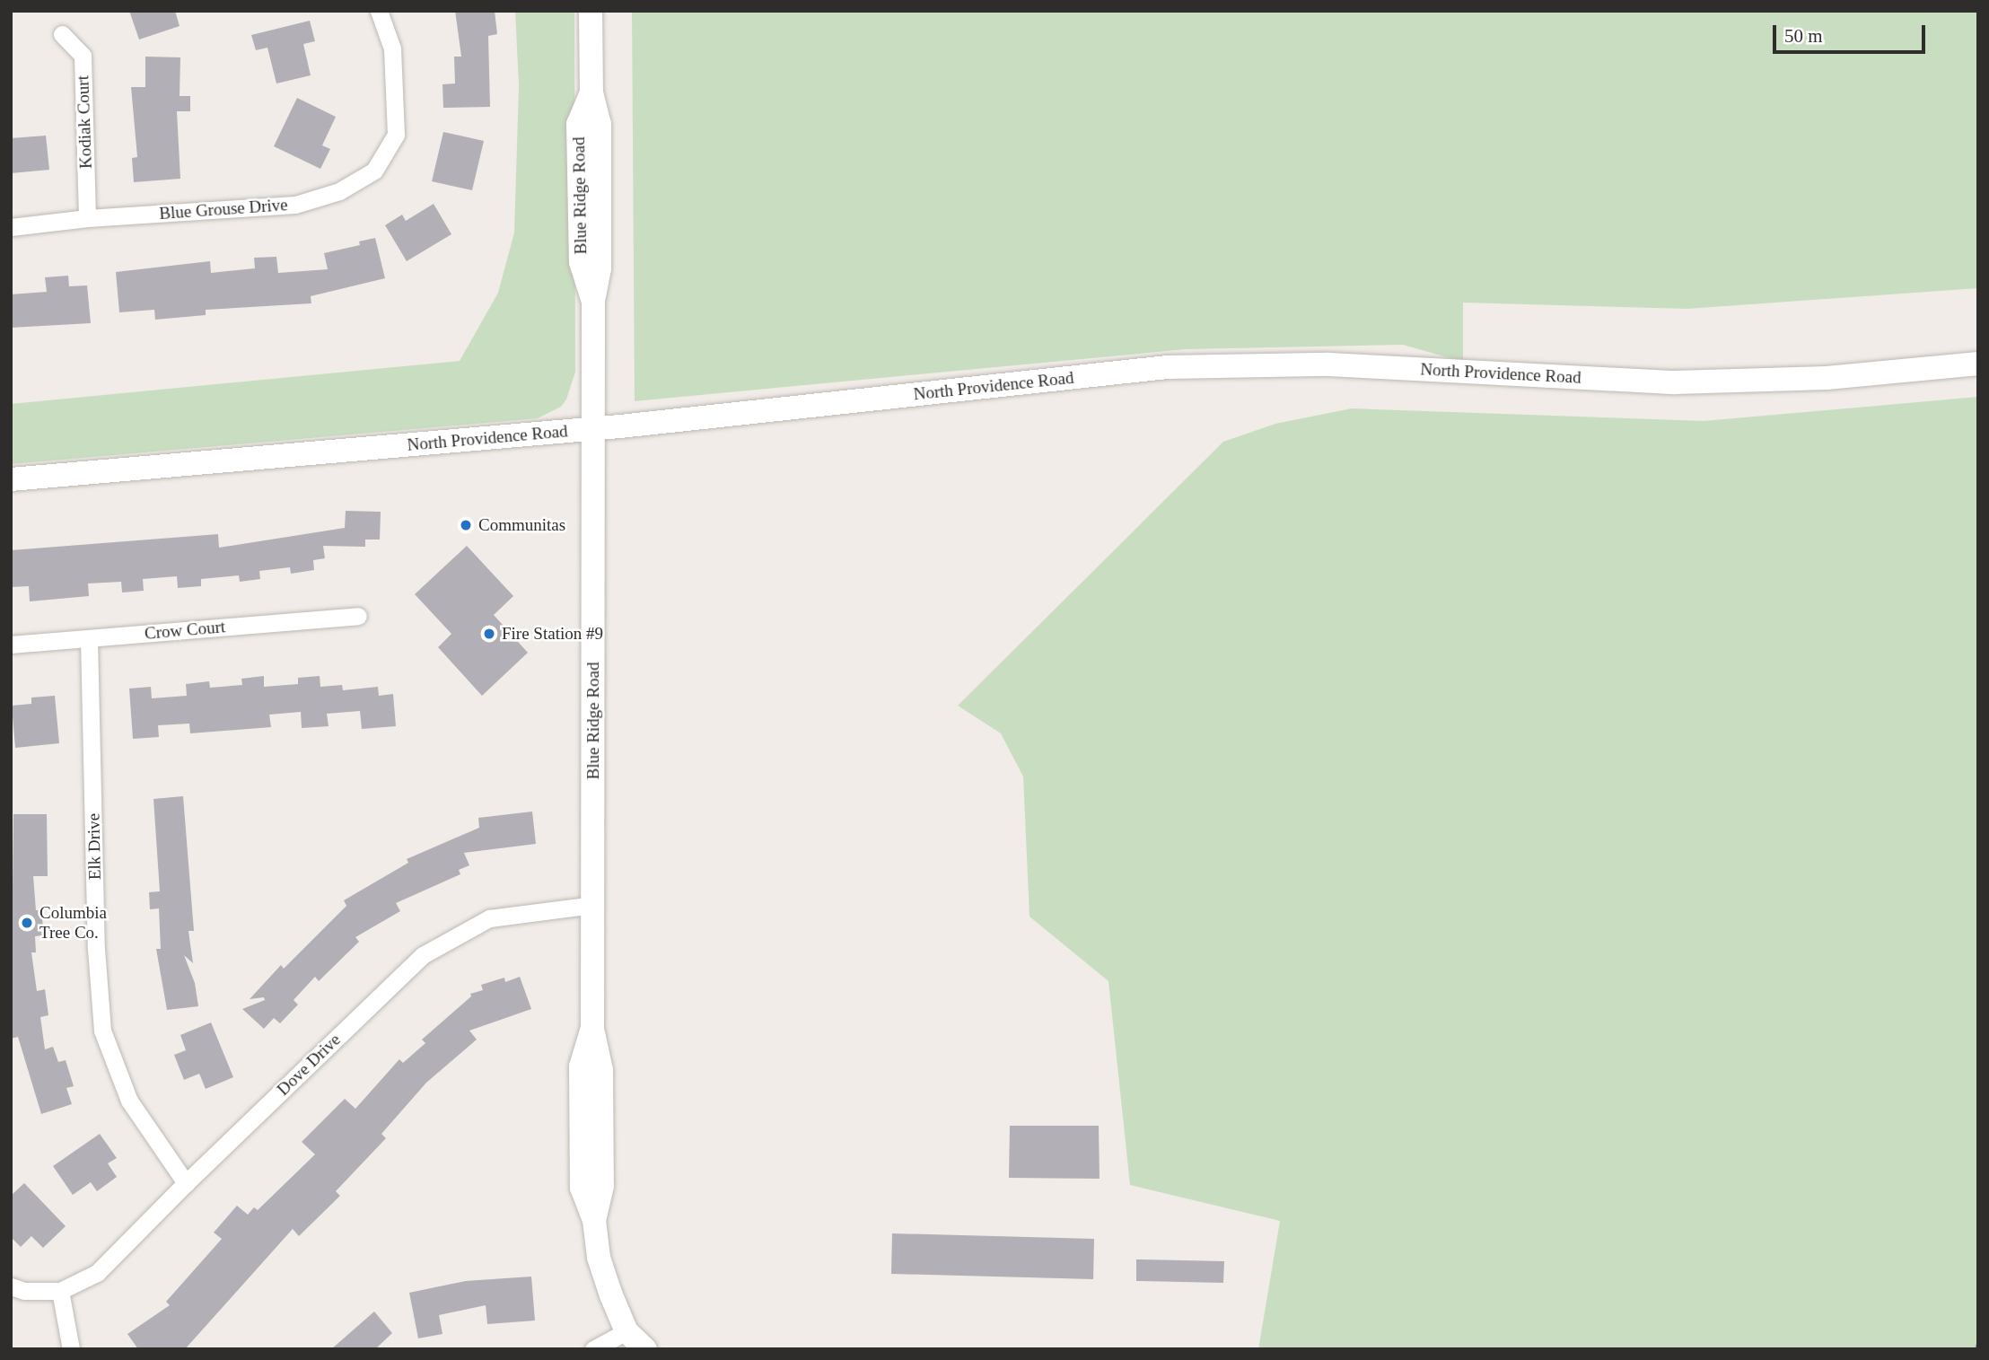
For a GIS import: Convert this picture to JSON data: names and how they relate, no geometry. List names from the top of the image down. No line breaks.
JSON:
{"streets":{"street":["Kodiak Court","Blue Ridge Road","Blue Grouse Drive","North Providence Road","Crow Court","Elk Drive","Dove Drive"]},"crossings":[["Kodiak Court","Blue Grouse Drive"],["Blue Ridge Road","North Providence Road"],["Blue Ridge Road","Dove Drive"],["Crow Court","Elk Drive"],["Elk Drive","Dove Drive"]],"places":["Communitas","Fire Station #9","Columbia Tree Co."],"scale_bar":"50 m"}
